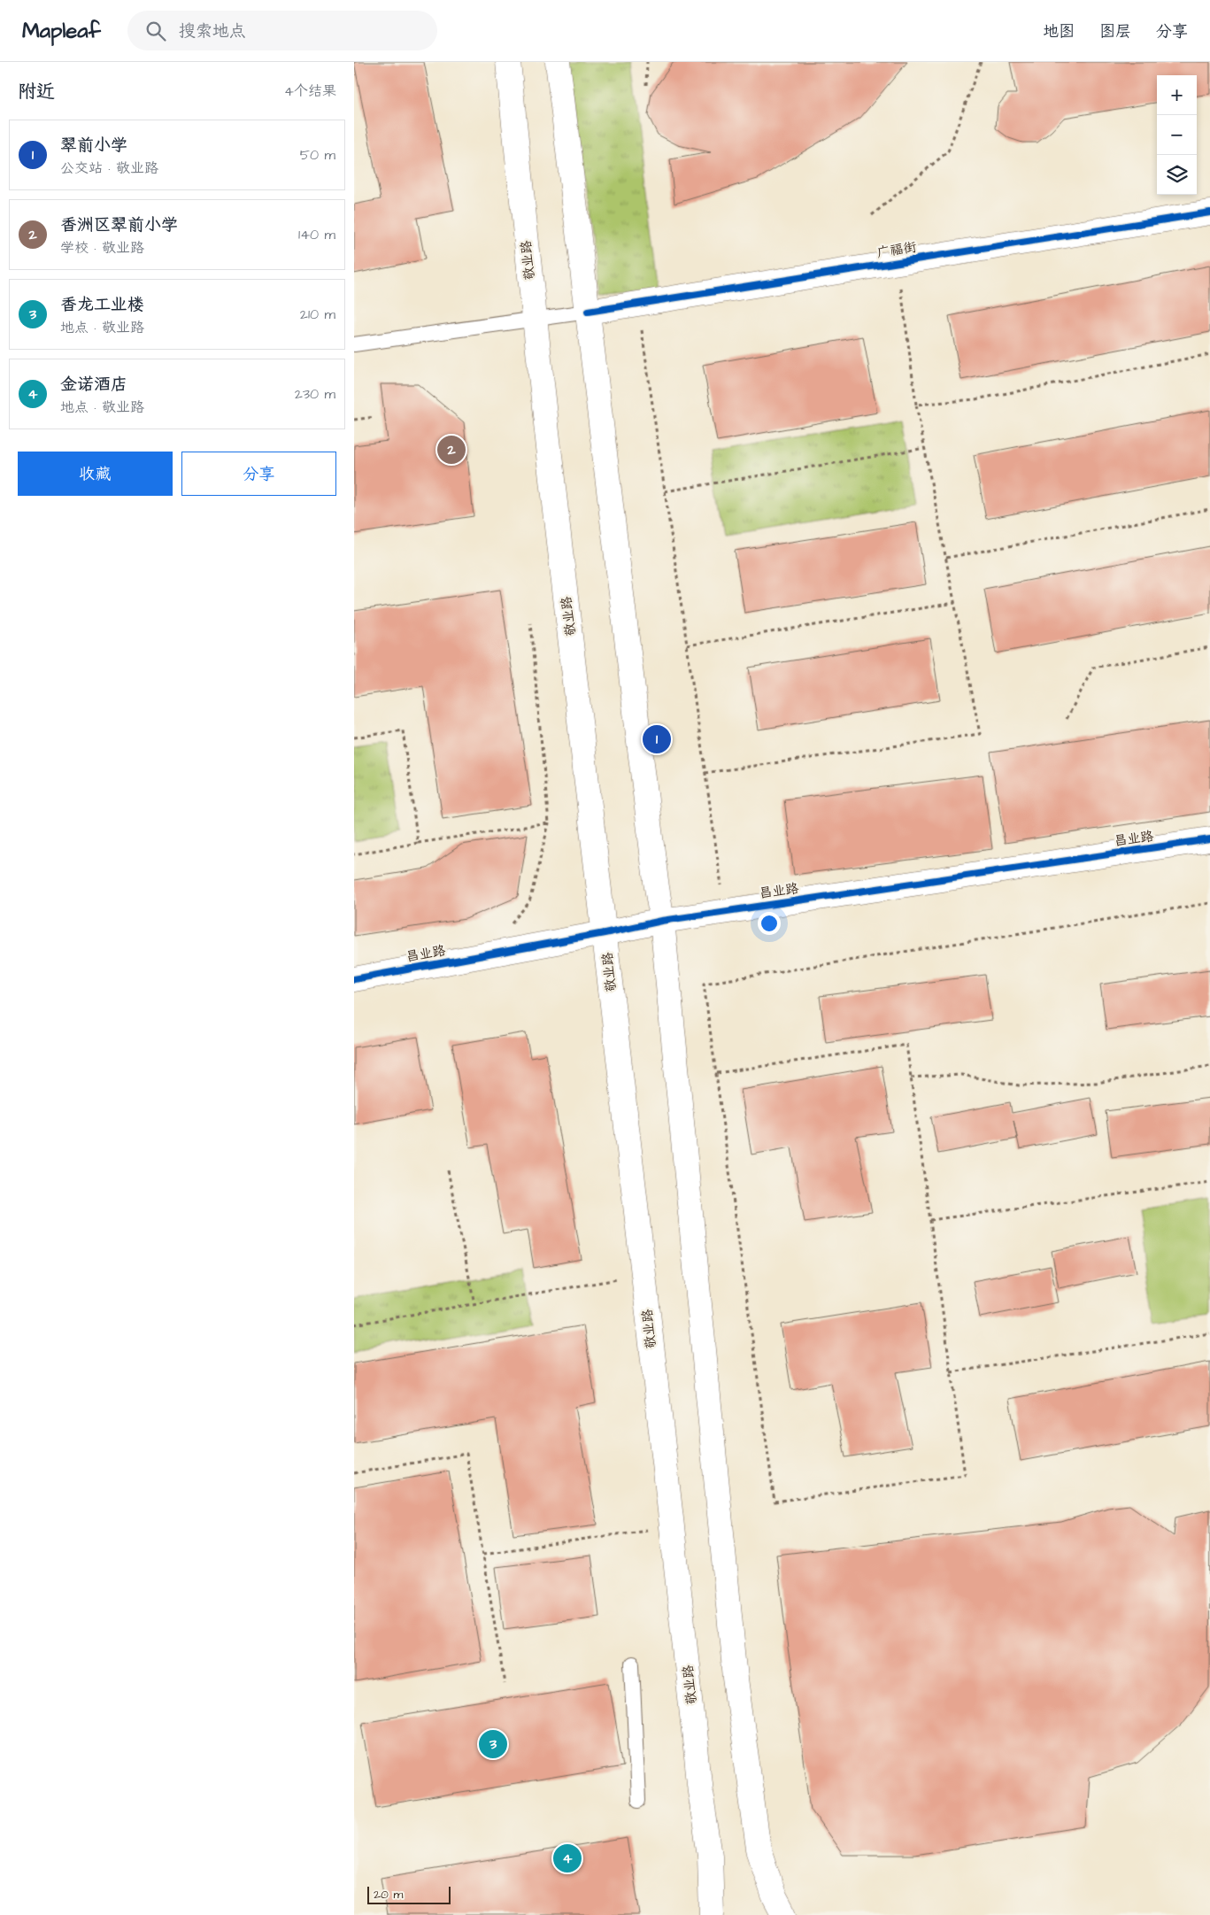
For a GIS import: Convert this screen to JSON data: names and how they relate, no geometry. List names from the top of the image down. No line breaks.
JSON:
{"streets":{"main road":["广福街","敬业路","昌业路"]},"crossings":[["敬业路","昌业路"]],"scale_bar":"20 m","page":{"header":"Mapleaf","search":"搜索地点","nav":["地图","图层","分享"],"heading":["附近","4个结果"],"map_buttons":["+","−"],"list":[{"mark":"1","name":"翠前小学","note":"公交站 · 敬业路","value":"50 m"},{"mark":"2","name":"香洲区翠前小学","note":"学校 · 敬业路","value":"140 m"},{"mark":"3","name":"香龙工业楼","note":"地点 · 敬业路","value":"210 m"},{"mark":"4","name":"金诺酒店","note":"地点 · 敬业路","value":"230 m"}],"pins":["2","1","3","4"],"buttons":["收藏","分享"],"scale":"20 m"}}
